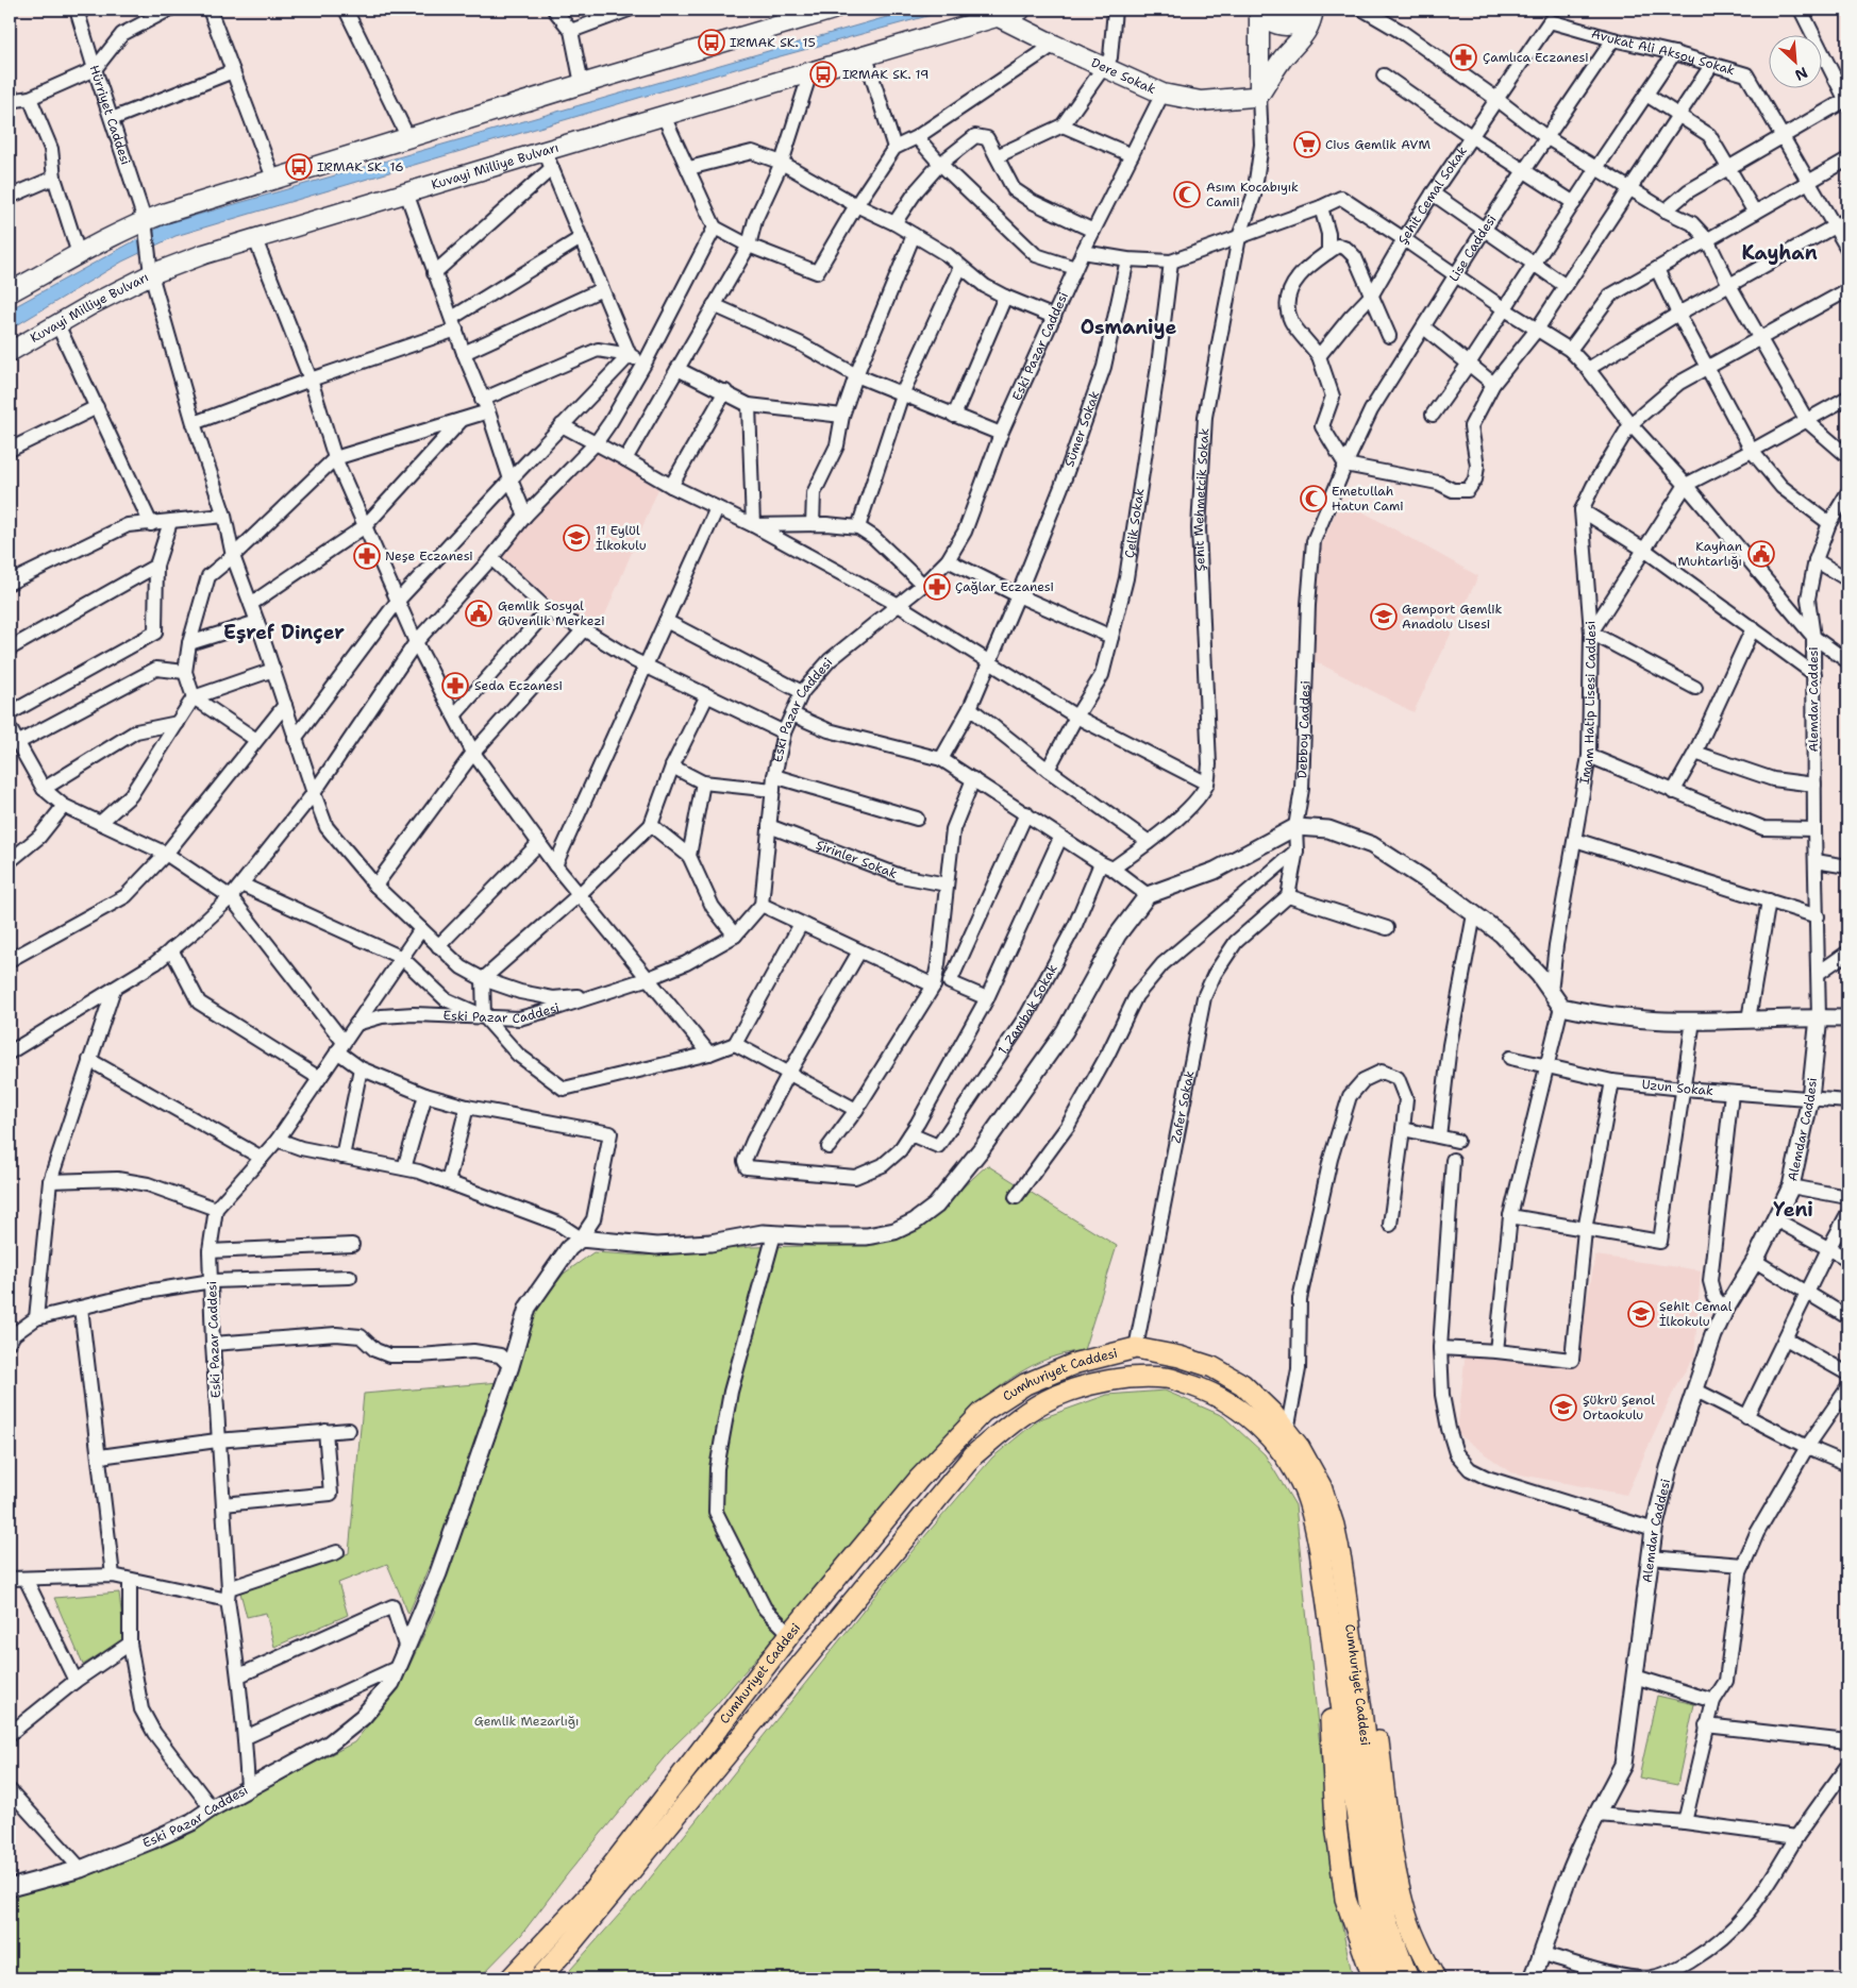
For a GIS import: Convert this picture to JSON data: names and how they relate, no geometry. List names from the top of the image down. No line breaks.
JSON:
{"streets":{"main road":["Dere Sokak","Kuvayi Milliye Bulvarı","Cumhuriyet Caddesi"],"street":["Avukat Ali Aksoy Sokak","Hürriyet Caddesi","Şehit Cemal Sokak","Lise Caddesi","Eski Pazar Caddesi","Sümer Sokak","Şehit Mehmetcik Sokak","Çelik Sokak","Alemdar Caddesi","İmam Hatip Lisesi Caddesi","Debboy Caddesi","Şirinler Sokak","1. Zambak Sokak","Uzun Sokak","Zafer Sokak"]},"crossings":[["Avukat Ali Aksoy Sokak","Şehit Cemal Sokak"],["Avukat Ali Aksoy Sokak","Lise Caddesi"],["Dere Sokak","Kuvayi Milliye Bulvarı"],["Dere Sokak","Eski Pazar Caddesi"],["Dere Sokak","Şehit Mehmetcik Sokak"],["Hürriyet Caddesi","Kuvayi Milliye Bulvarı"],["Hürriyet Caddesi","Eski Pazar Caddesi"],["Lise Caddesi","Debboy Caddesi"],["Eski Pazar Caddesi","Şirinler Sokak"],["Alemdar Caddesi","Uzun Sokak"],["Debboy Caddesi","Zafer Sokak"],["Zafer Sokak","Cumhuriyet Caddesi"]],"districts":["Kayhan","Osmaniye","Eşref Dinçer","Yeni"],"parks":["Gemlik Mezarlığı"],"places":{"bus stop":["IRMAK SK. 15","IRMAK SK. 19","IRMAK SK. 16"],"pharmacy":["Çamlıca Eczanesi","Neşe Eczanesi","Çağlar Eczanesi","Seda Eczanesi"],"supermarket":["Cius Gemlik AVM"],"mosque":["Asım Kocabıyık Camii","Emetullah Hatun Cami"],"school or university":["11 Eylül İlkokulu","Gemport Gemlik Anadolu Lisesi","Şehit Cemal İlkokulu","Şükrü Şenol Ortaokulu"],"public building":["Kayhan Muhtarlığı","Gemlik Sosyal Güvenlik Merkezi"]},"north":"bottom right"}
